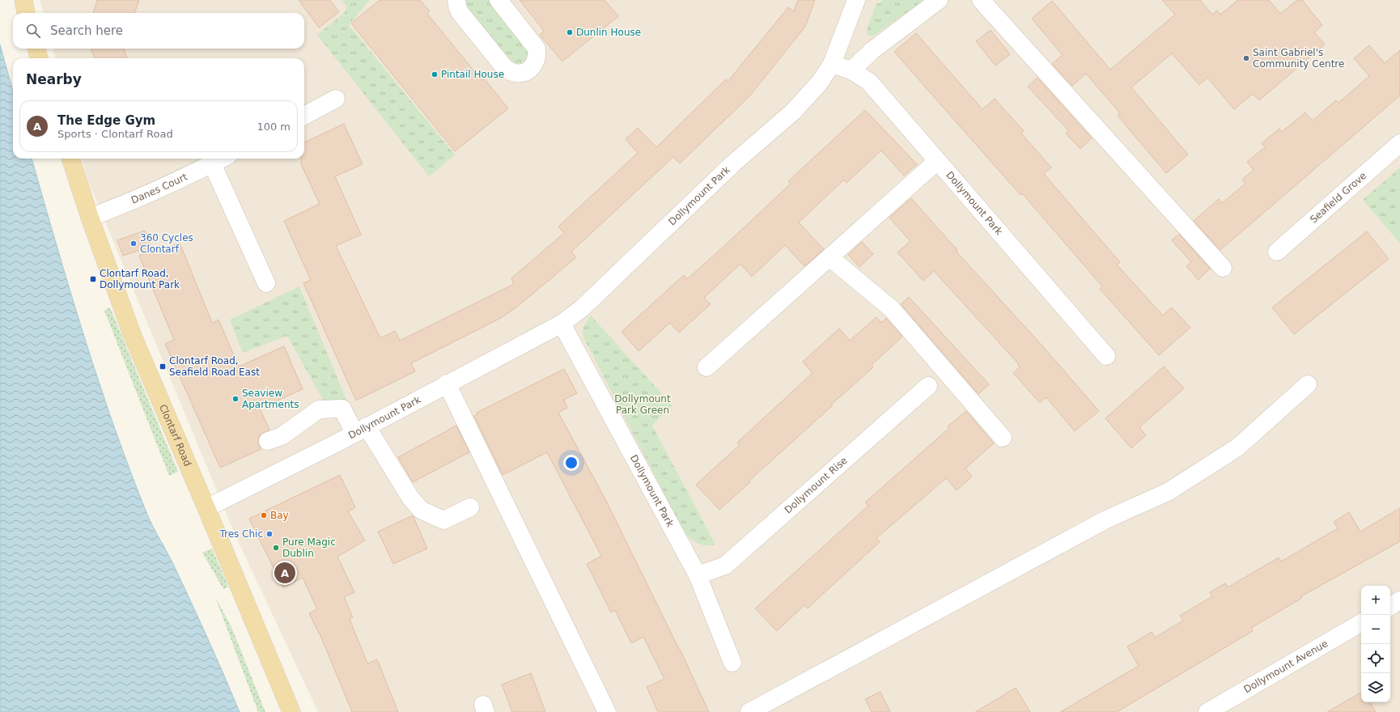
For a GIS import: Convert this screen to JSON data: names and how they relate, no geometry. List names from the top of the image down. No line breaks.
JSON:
{"streets":{"main road":["Clontarf Road"],"street":["Danes Court","Dollymount Park","Seafield Grove","Dollymount Rise","Dollymount Avenue"]},"crossings":[["Danes Court","Clontarf Road"],["Dollymount Park","Clontarf Road"],["Dollymount Park","Dollymount Rise"]],"parks":["Dollymount Park Green"],"places":{"other":["Dunlin House","Saint Gabriel's Community Centre","Pintail House","360 Cycles Clontarf","Seaview Apartments","Bay","Tres Chic","Pure Magic Dublin"],"transit":["Clontarf Road, Dollymount Park","Clontarf Road, Seafield Road East"]},"page":{"search":"Search here","heading":"Nearby","list":[{"mark":"A","name":"The Edge Gym","note":"Sports · Clontarf Road","value":"100 m"}],"pins":"A","map_buttons":["+","−"]}}
